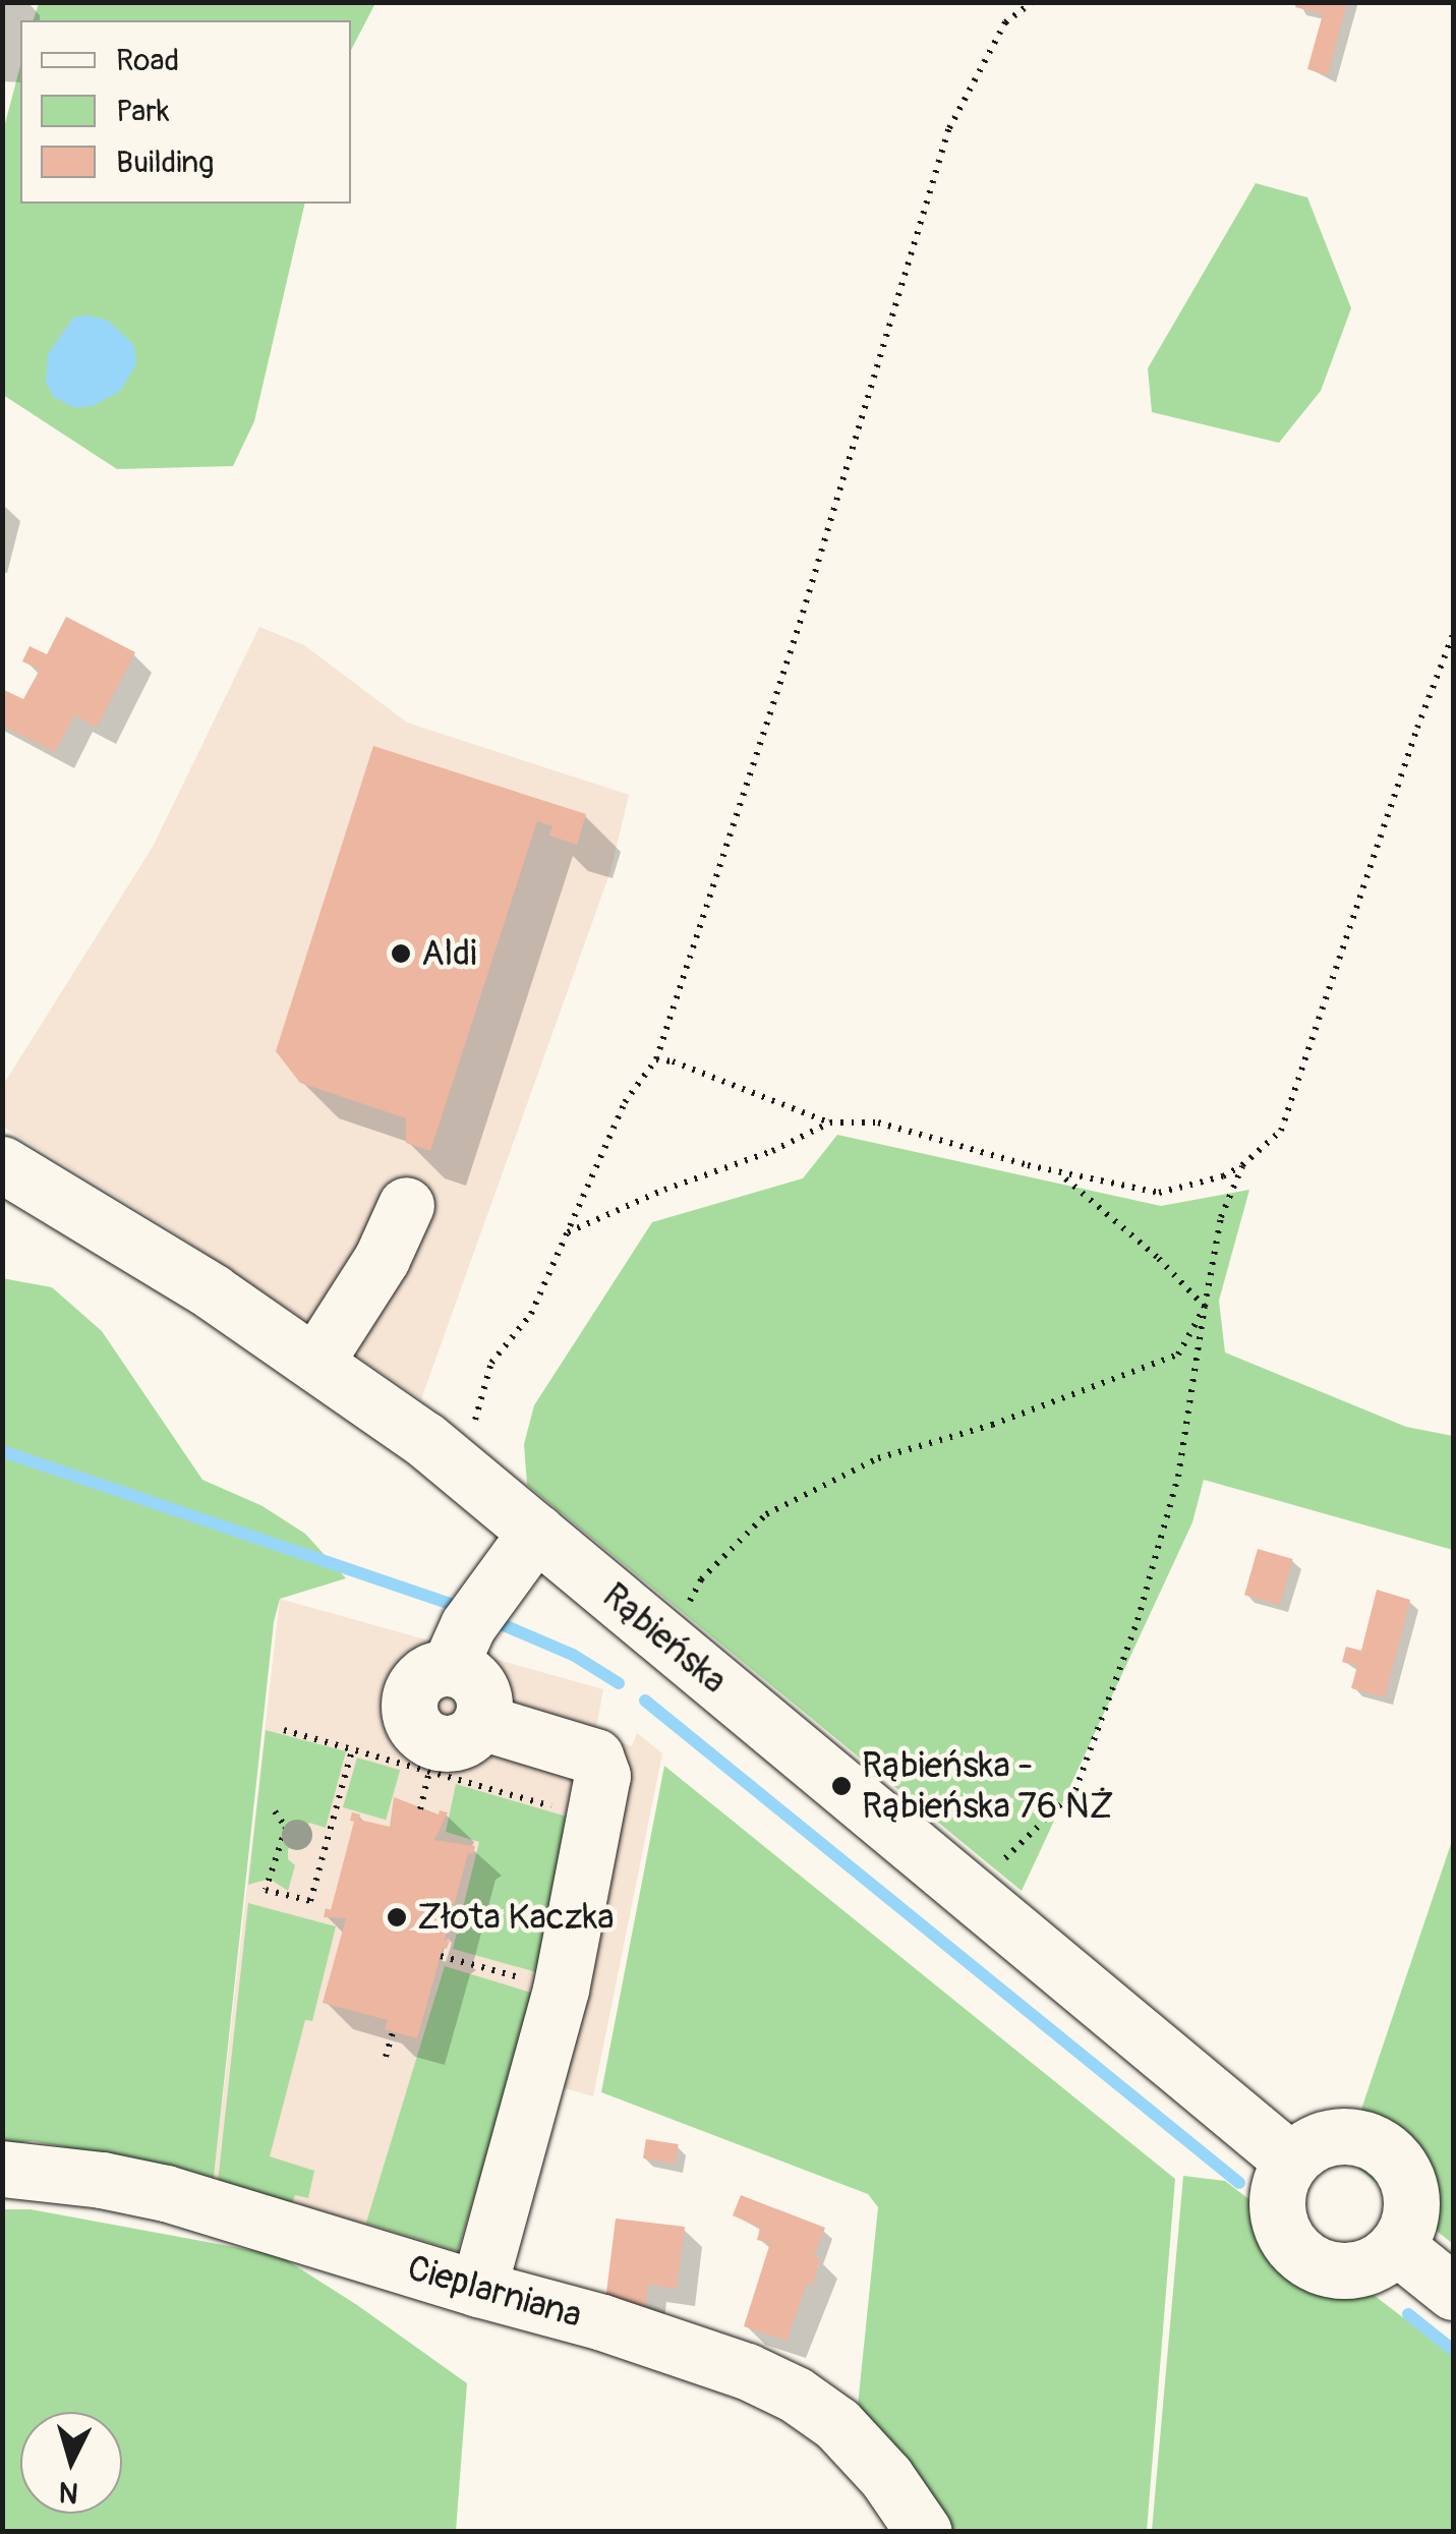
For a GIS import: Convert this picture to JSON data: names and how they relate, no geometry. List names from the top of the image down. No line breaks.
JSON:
{"streets":{"street":["Rąbieńska","Cieplarniana"]},"places":["Aldi","Rąbieńska - Rąbieńska 76 NŻ","Złota Kaczka"],"legend":["Road","Park","Building"],"north":"bottom"}
